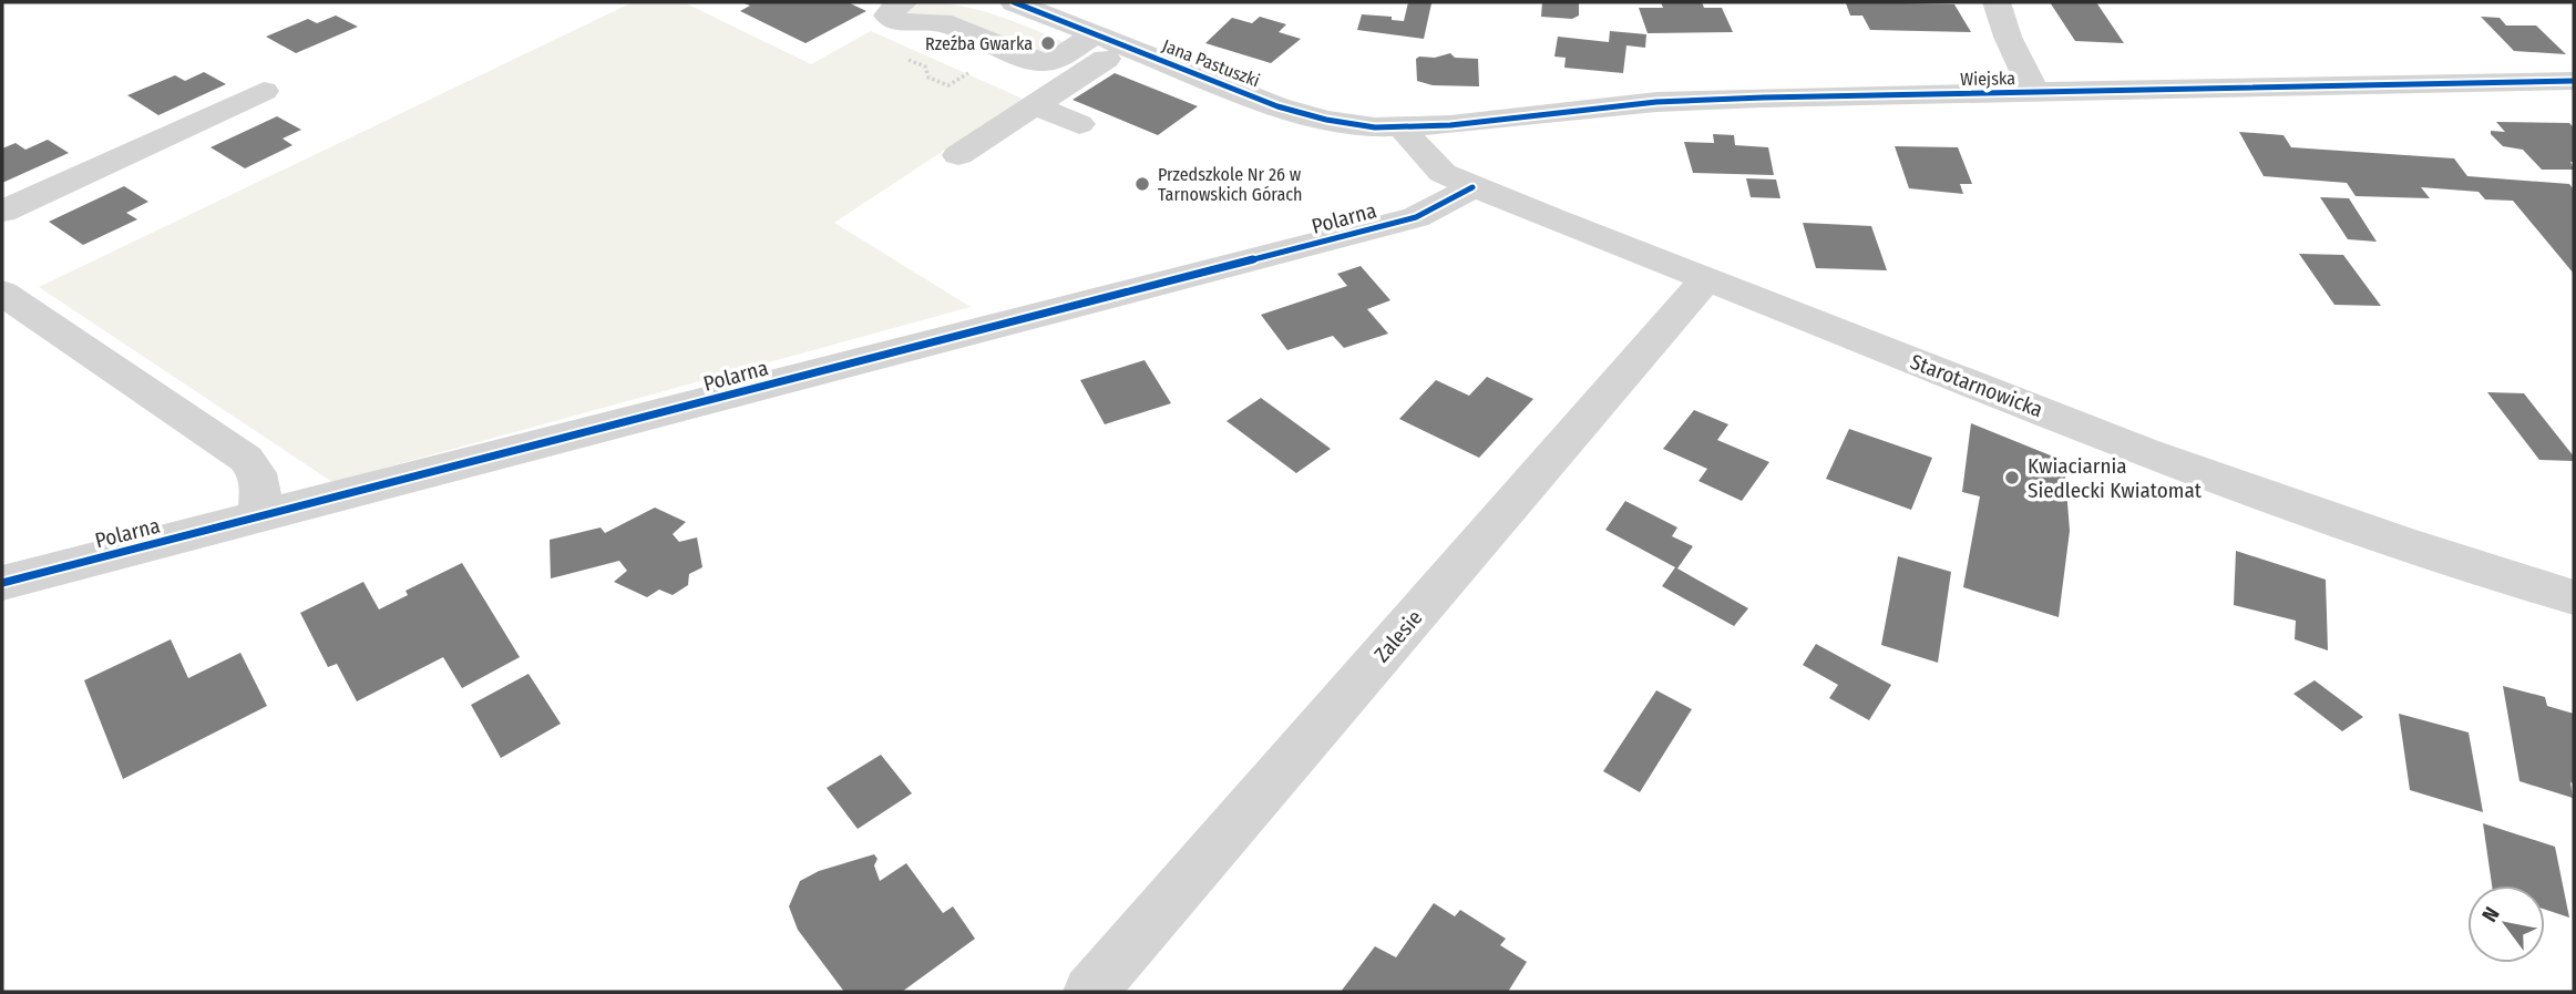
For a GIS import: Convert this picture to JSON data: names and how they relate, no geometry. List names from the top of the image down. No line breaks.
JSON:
{"streets":{"street":["Jana Pastuszki","Wiejska","Polarna","Starotarnowicka","Zalesie"]},"crossings":[["Jana Pastuszki","Wiejska"],["Jana Pastuszki","Starotarnowicka"],["Wiejska","Starotarnowicka"],["Polarna","Starotarnowicka"],["Starotarnowicka","Zalesie"]],"places":["Rzeźba Gwarka","Przedszkole Nr 26 w Tarnowskich Górach","Kwiaciarnia Siedlecki Kwiatomat"],"north":"top left"}
